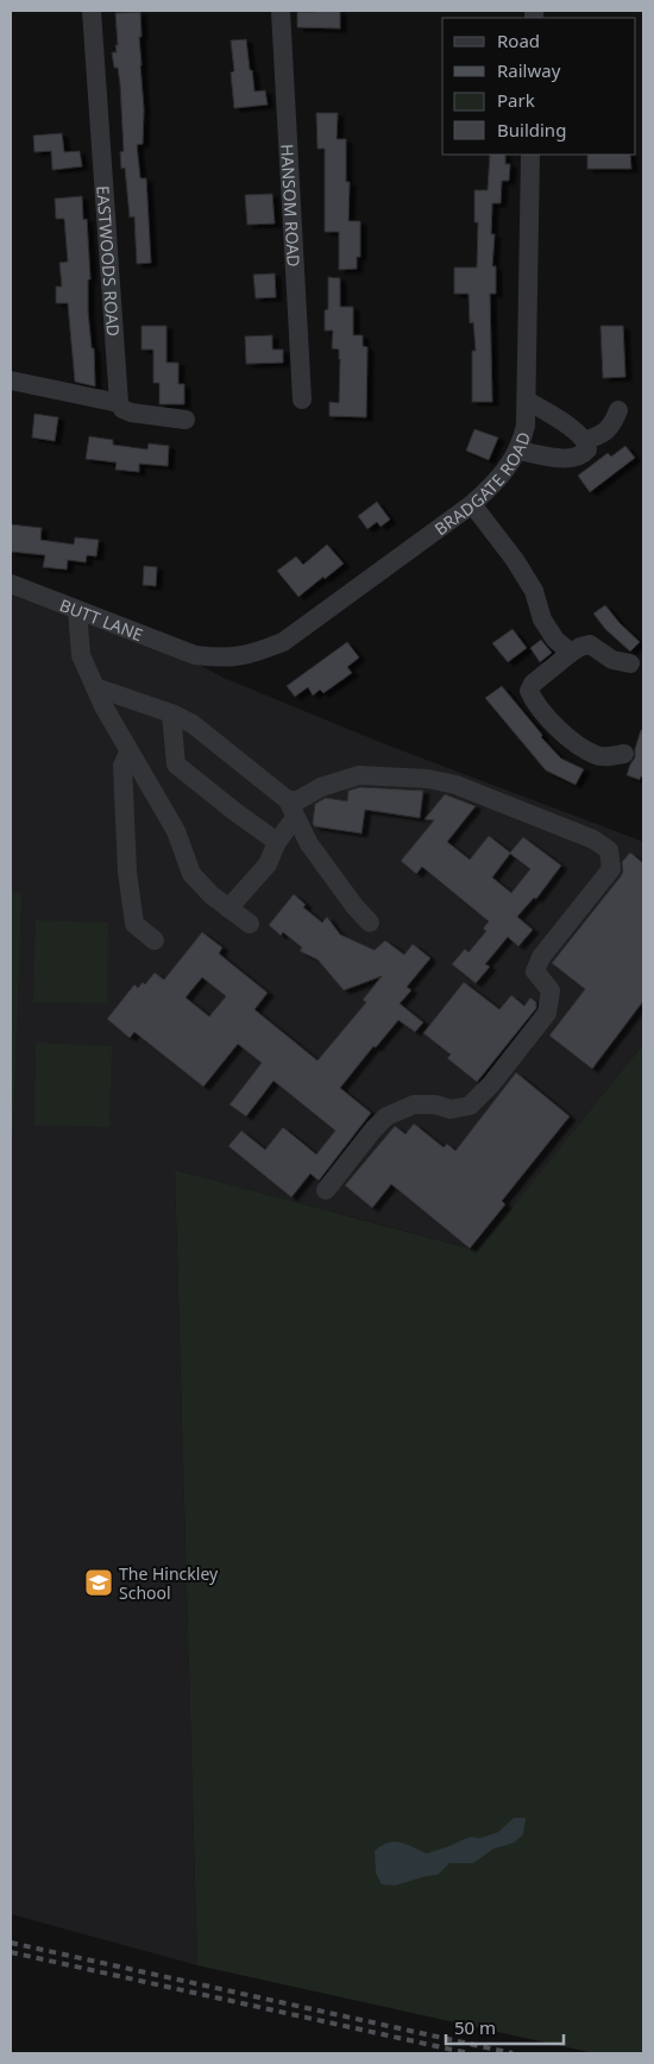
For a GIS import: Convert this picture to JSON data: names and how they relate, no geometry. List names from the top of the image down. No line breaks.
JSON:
{"streets":{"street":["HANSOM ROAD","EASTWOODS ROAD","BRADGATE ROAD","BUTT LANE"]},"crossings":[["BRADGATE ROAD","BUTT LANE"]],"places":{"school or university":["The Hinckley School"]},"legend":["Road","Railway","Park","Building"],"scale_bar":"50 m"}
